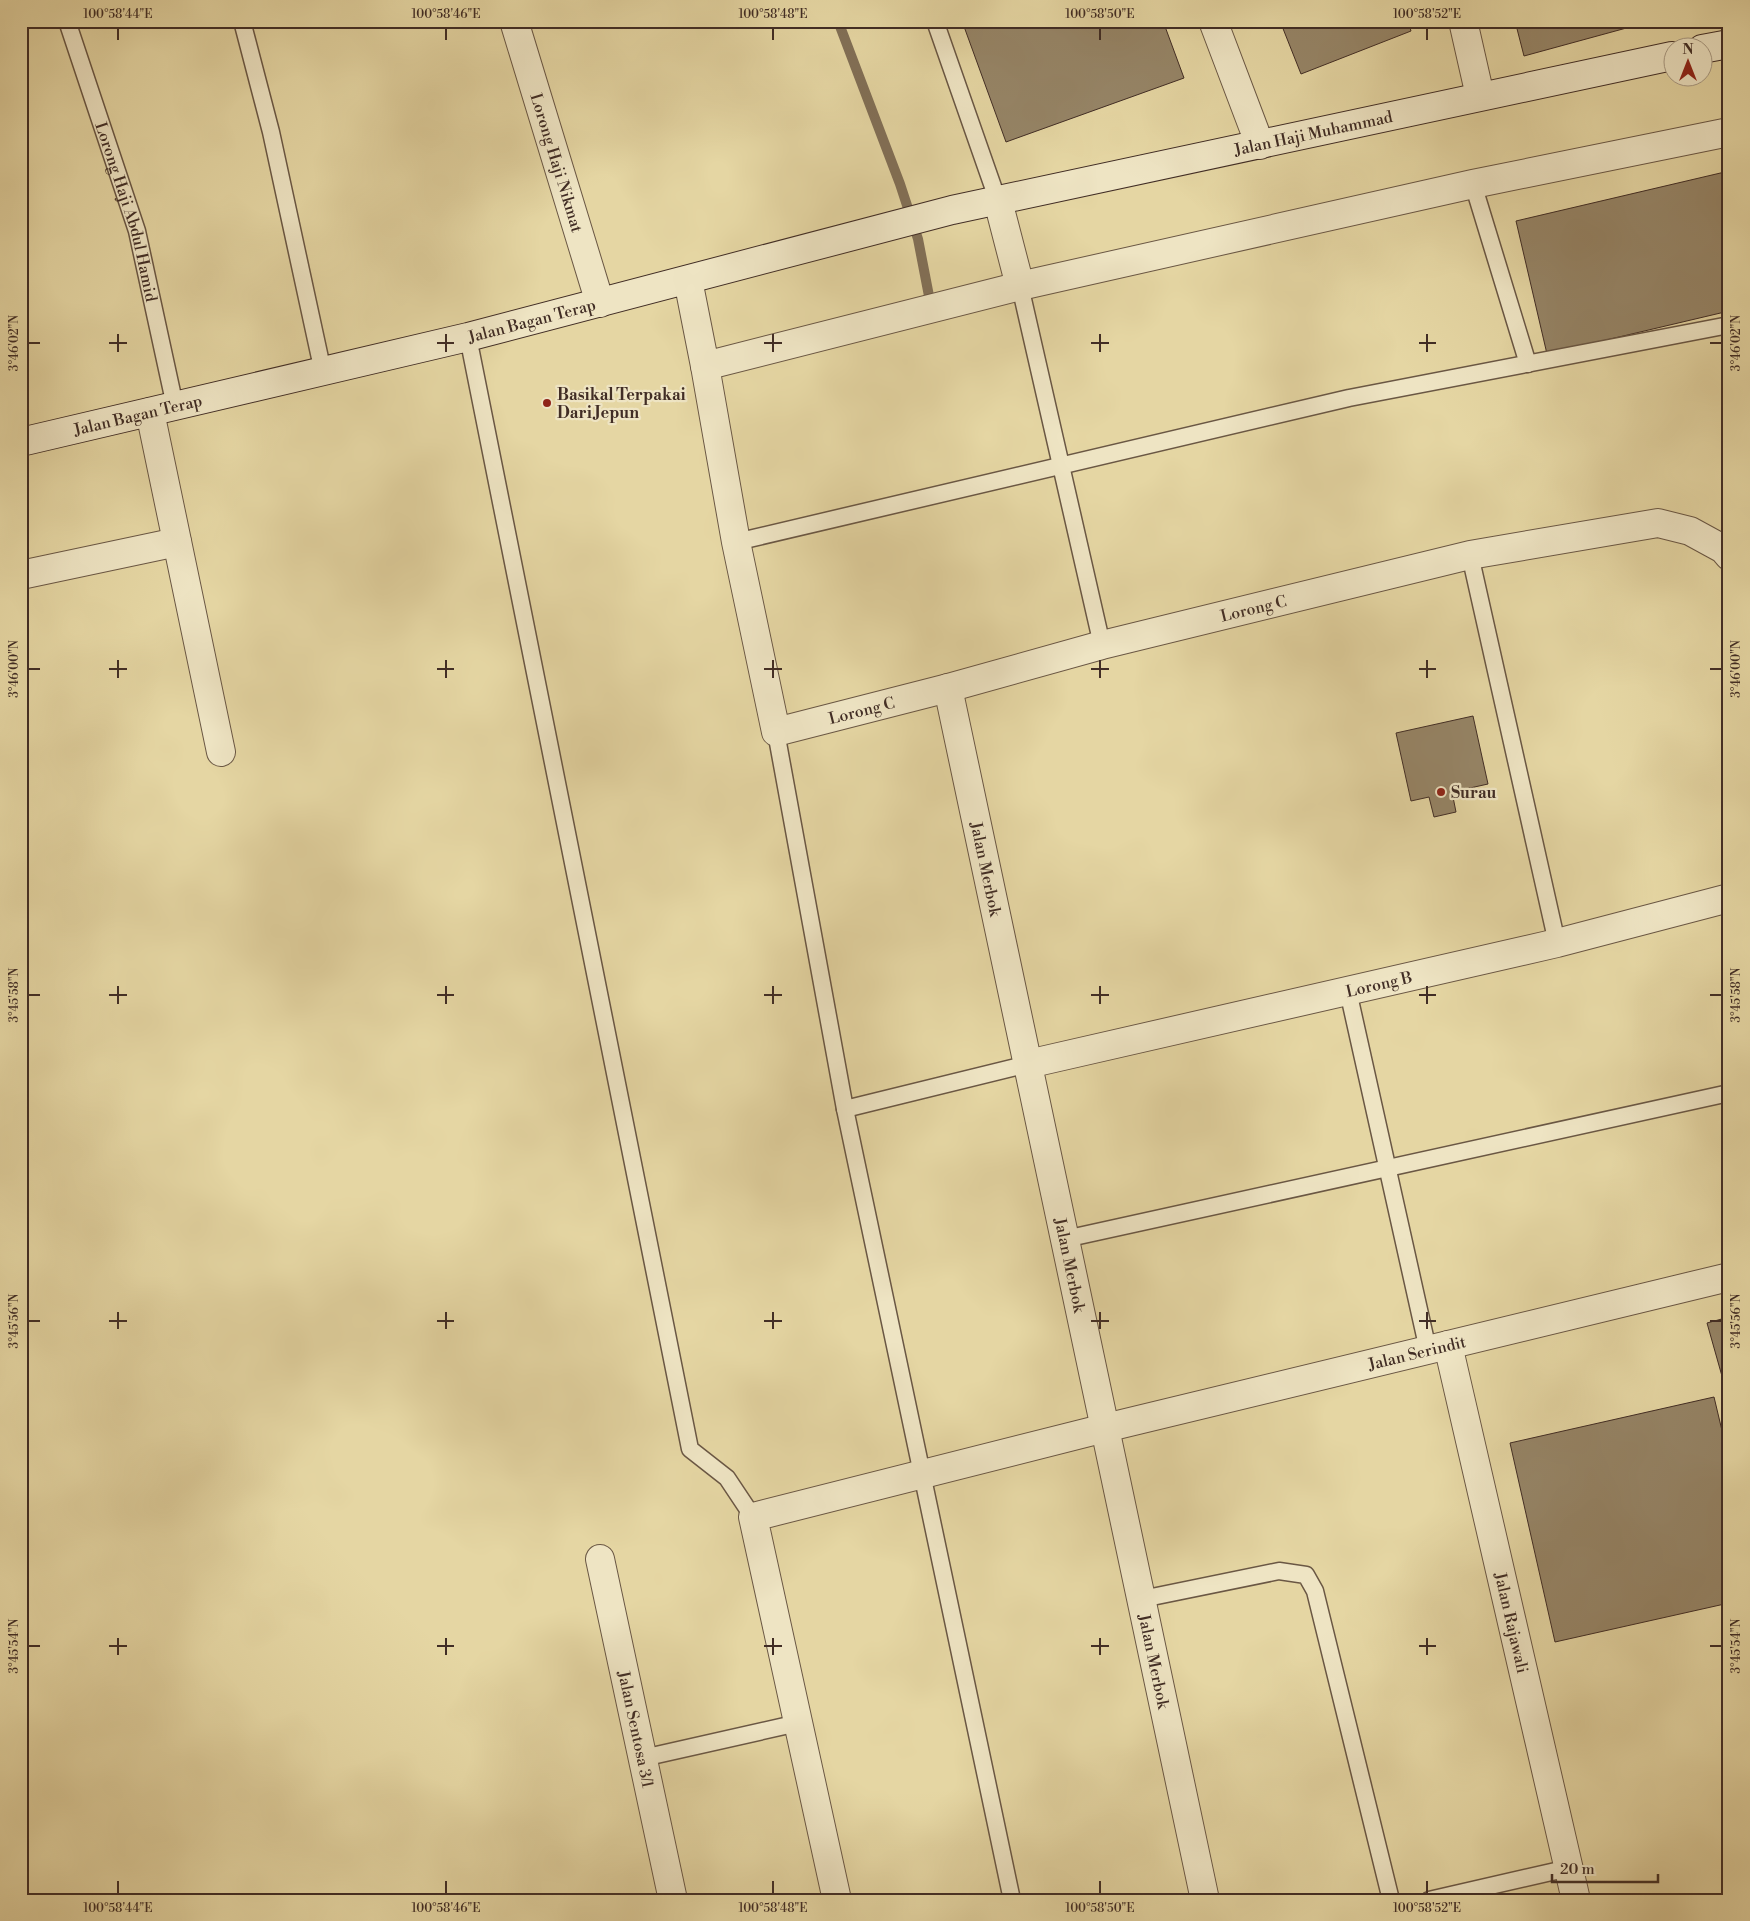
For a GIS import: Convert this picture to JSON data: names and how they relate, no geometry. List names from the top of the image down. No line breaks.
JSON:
{"streets":{"street":["Jalan Haji Muhammad","Lorong Haji Nikmat","Jalan Bagan Terap","Lorong C","Jalan Merbok","Lorong B","Jalan Serindit","Jalan Rajawali","Jalan Sentosa 3/1"],"lane":["Lorong Haji Abdul Hamid"]},"crossings":[["Jalan Haji Muhammad","Jalan Bagan Terap"],["Lorong Haji Nikmat","Jalan Bagan Terap"],["Lorong Haji Abdul Hamid","Jalan Bagan Terap"],["Lorong C","Jalan Merbok"],["Jalan Merbok","Lorong B"],["Jalan Merbok","Jalan Serindit"],["Jalan Serindit","Jalan Rajawali"]],"places":["Basikal Terpakai Dari Jepun","Surau"],"scale_bar":"20 m","north":"top","coordinates":["100°58'44\"E","100°58'46\"E","100°58'48\"E","100°58'50\"E","100°58'52\"E","3°46'02\"N","3°46'00\"N","3°45'58\"N","3°45'56\"N","3°45'54\"N"]}
